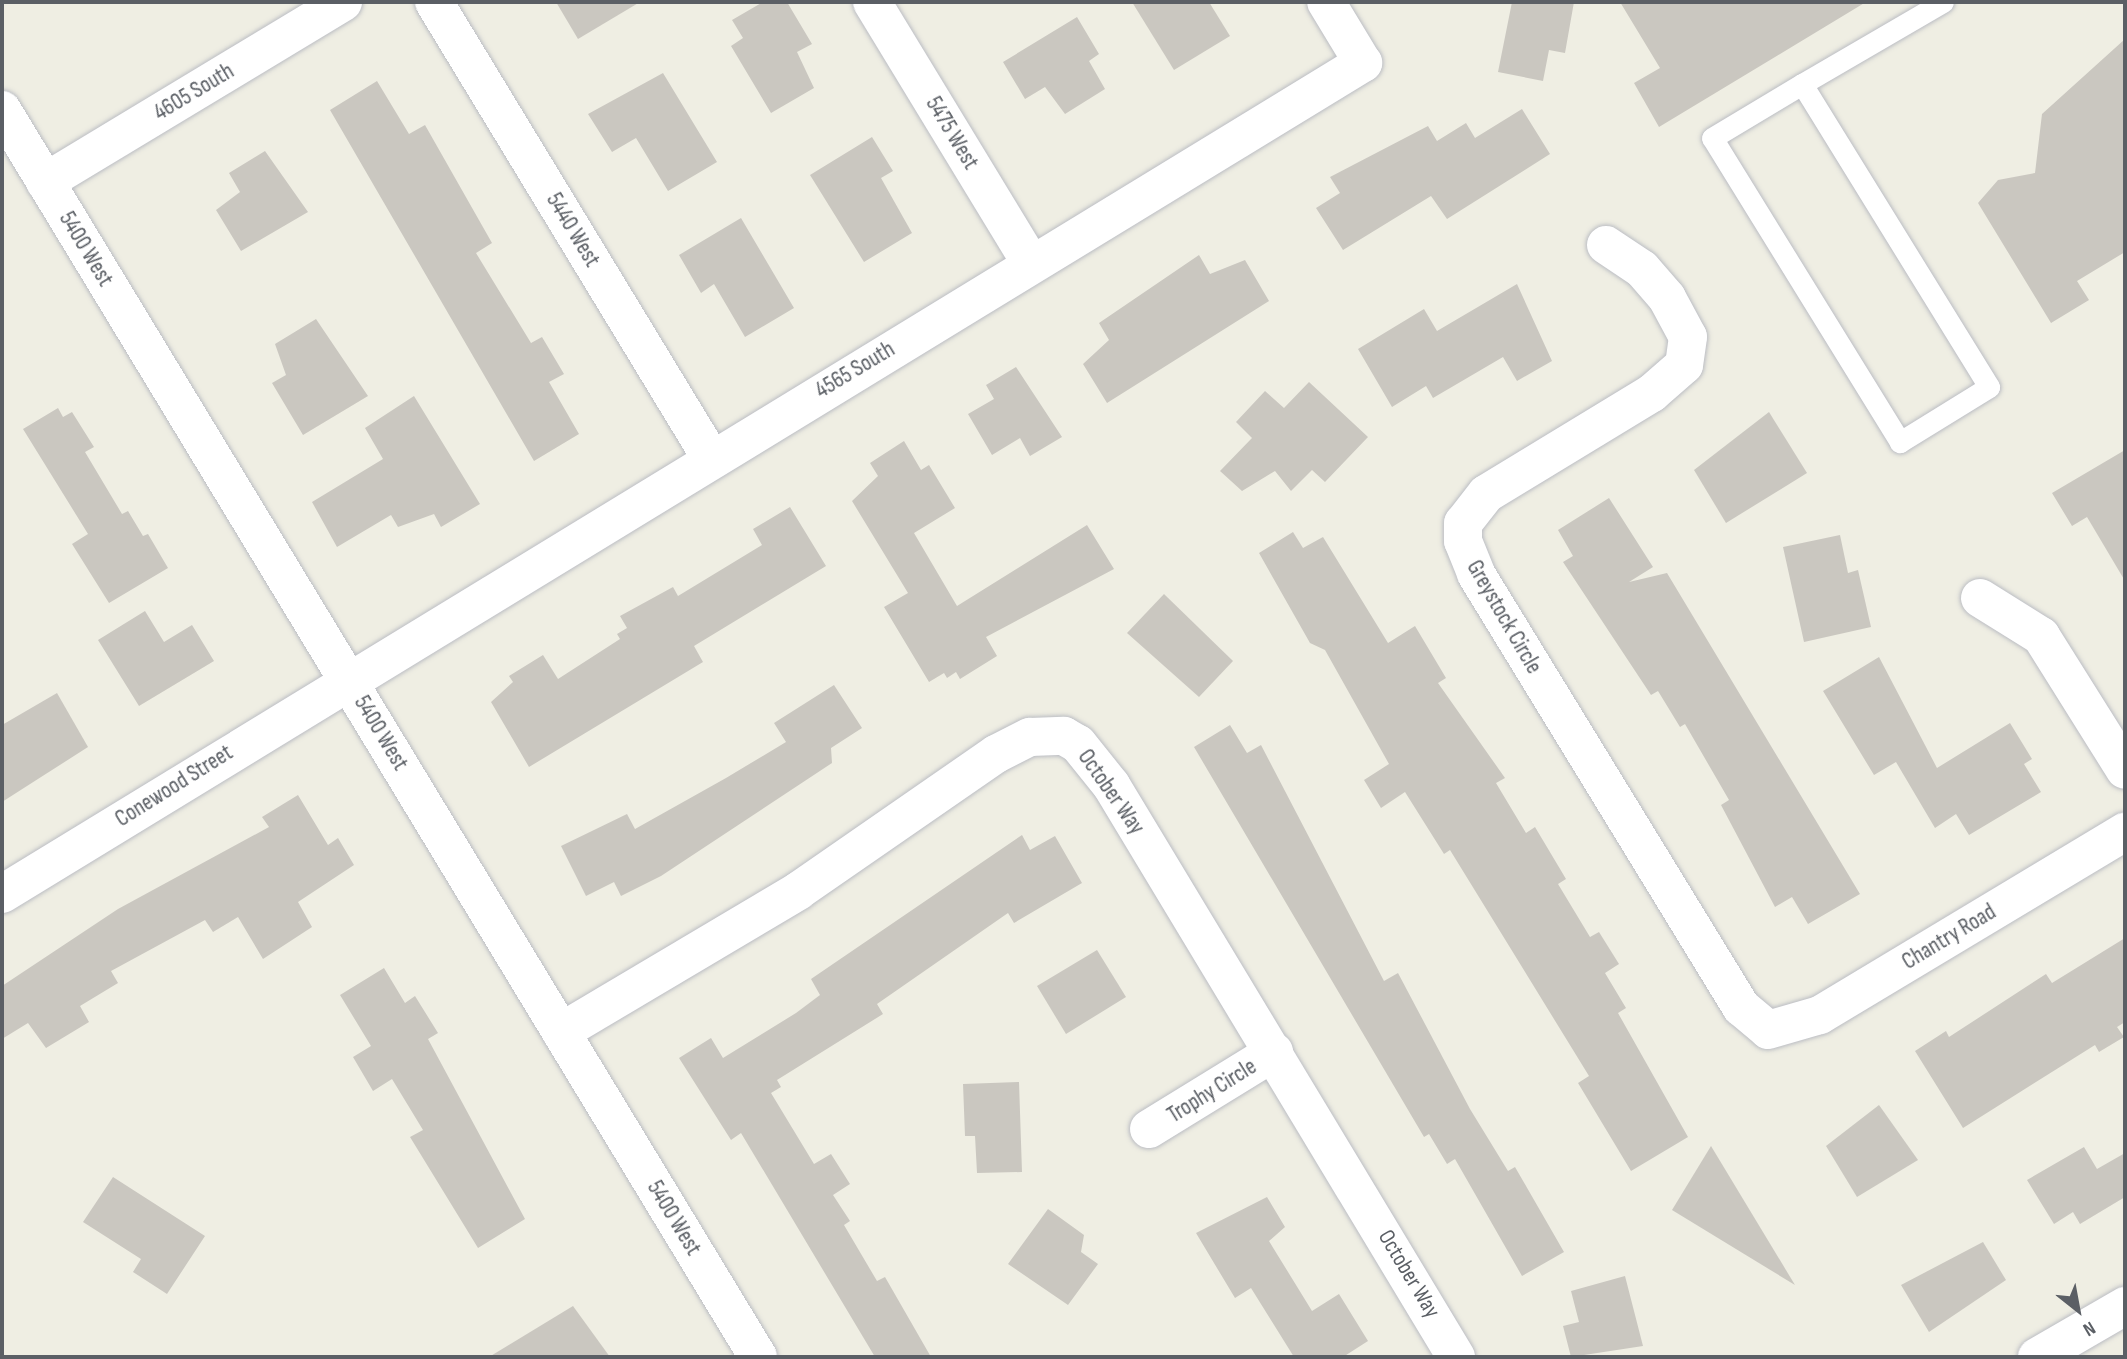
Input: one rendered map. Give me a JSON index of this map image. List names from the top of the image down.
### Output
{
  "streets": {
    "street": [
      "4605 South",
      "5475 West",
      "5440 West",
      "5400 West",
      "4565 South",
      "Greystock Circle",
      "Conewood Street",
      "October Way",
      "Chantry Road",
      "Trophy Circle"
    ]
  },
  "crossings": [
    ["4605 South", "5400 West"],
    ["5475 West", "4565 South"],
    ["5440 West", "4565 South"],
    ["5400 West", "4565 South"],
    ["5400 West", "Conewood Street"],
    ["5400 West", "October Way"],
    ["4565 South", "Conewood Street"],
    ["Greystock Circle", "Chantry Road"],
    ["October Way", "Trophy Circle"]
  ],
  "north": "bottom right"
}
